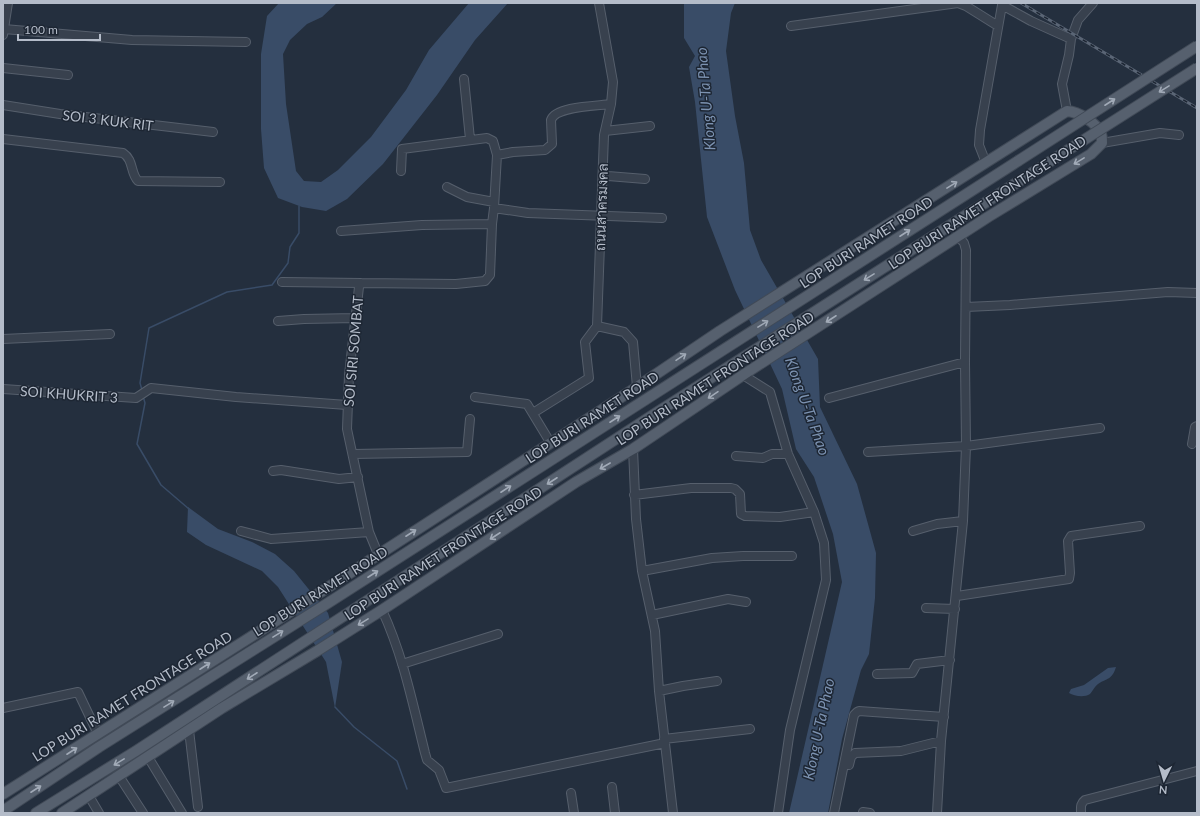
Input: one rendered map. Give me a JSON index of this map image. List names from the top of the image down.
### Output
{
  "streets": {
    "main road": ["LOP BURI RAMET FRONTAGE ROAD", "LOP BURI RAMET ROAD"],
    "street": [
      "SOI 3 KUK RIT",
      "ถนนสาครมงคล",
      "SOI SIRI SOMBAT",
      "SOI KHUKRIT 3"
    ]
  },
  "crossings": [
    ["LOP BURI RAMET FRONTAGE ROAD", "SOI SIRI SOMBAT"],
    ["SOI SIRI SOMBAT", "SOI KHUKRIT 3"]
  ],
  "water": ["Klong U-Ta Phao"],
  "scale_bar": "100 m",
  "north": "bottom"
}
